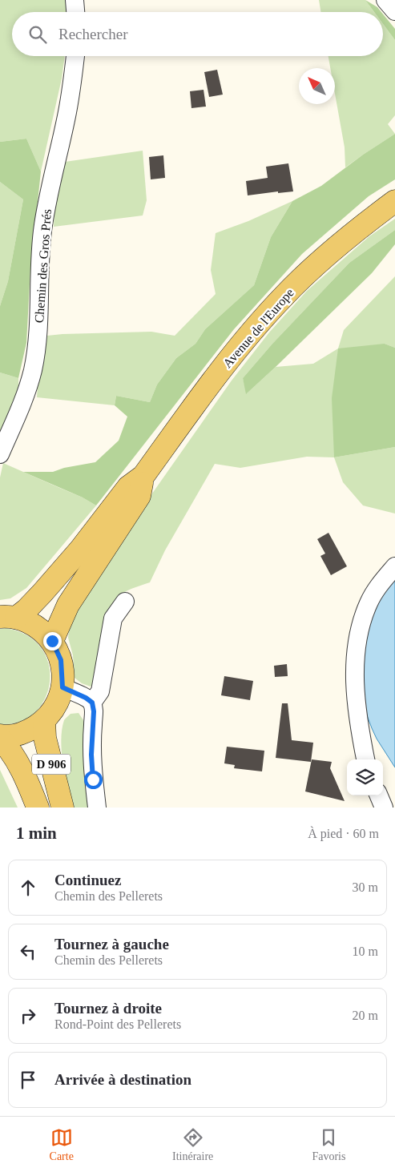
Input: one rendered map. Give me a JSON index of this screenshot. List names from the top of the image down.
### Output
{
  "streets": {
    "main road": ["Avenue de l'Europe", "D 906"],
    "street": ["Chemin des Gros Prés"]
  },
  "north": "top left",
  "page": {
    "search": "Rechercher",
    "heading": ["1 min", "À pied · 60 m"],
    "list": [
      ["Continuez", "Chemin des Pellerets", "30 m"],
      ["Tournez à gauche", "Chemin des Pellerets", "10 m"],
      ["Tournez à droite", "Rond-Point des Pellerets", "20 m"],
      "Arrivée à destination"
    ],
    "nav": ["Carte", "Itinéraire", "Favoris"]
  }
}
